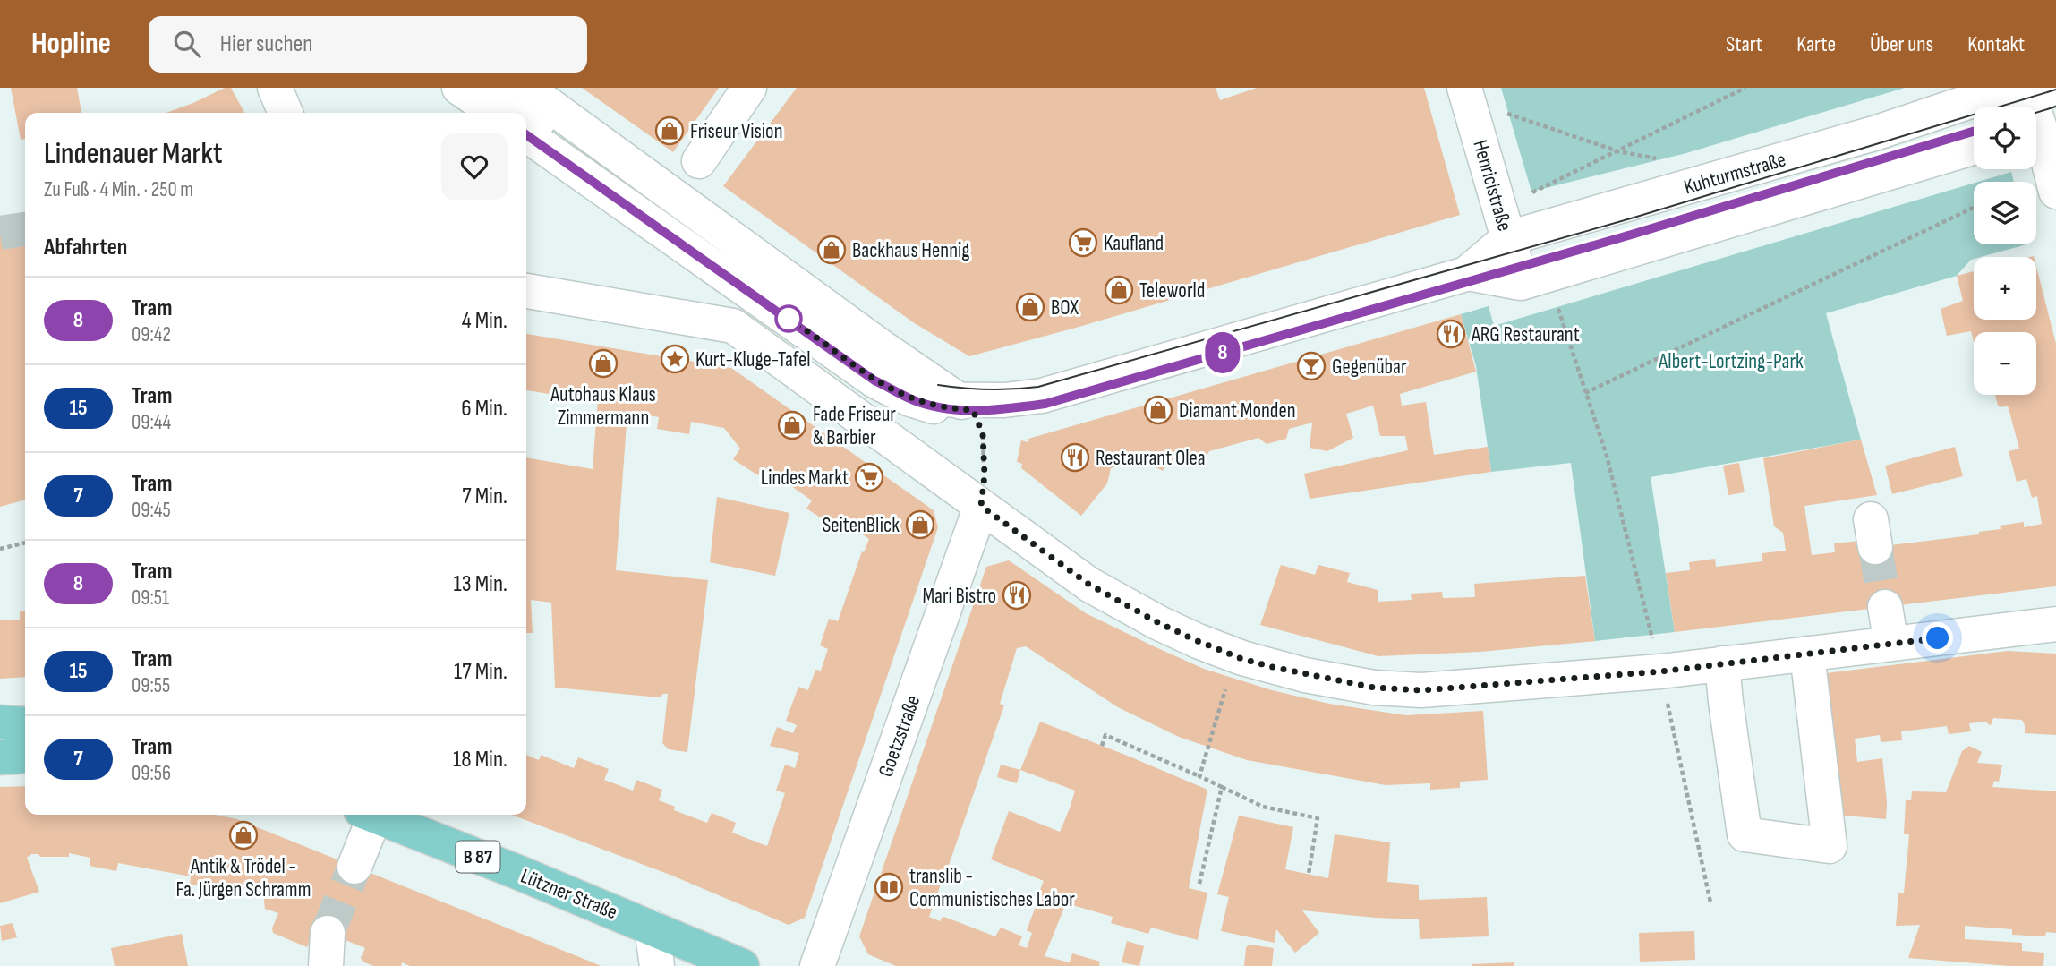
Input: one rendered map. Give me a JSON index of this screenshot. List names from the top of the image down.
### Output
{
  "streets": {
    "main road": ["B 87", "Lützner Straße"],
    "street": ["Henricistraße", "Goetzstraße"]
  },
  "parks": ["Albert-Lortzing-Park"],
  "places": {
    "shop": [
      "Friseur Vision",
      "Backhaus Hennig",
      "Teleworld",
      "BOX",
      "Autohaus Klaus Zimmermann",
      "Diamant Monden",
      "Fade Friseur & Barbier",
      "SeitenBlick",
      "Antik & Trödel - Fa. Jürgen Schramm"
    ],
    "supermarket": ["Kaufland", "Lindes Markt"],
    "restaurant": ["ARG Restaurant", "Restaurant Olea", "Mari Bistro"],
    "place": ["Kurt-Kluge-Tafel"],
    "bar": ["Gegenübar"],
    "library": ["translib - Communistisches Labor"]
  },
  "lines": ["tram line 8"],
  "page": {
    "header": "Hopline",
    "search": "Hier suchen",
    "nav": [
      "Start",
      "Karte",
      "Über uns",
      "Kontakt"
    ],
    "on_map": "8",
    "map_buttons": ["+", "−"],
    "heading": [
      ["Lindenauer Markt", "Zu Fuß · 4 Min. · 250 m"],
      "Abfahrten"
    ],
    "list": [
      {
        "mark": "8",
        "name": "Tram",
        "note": "09:42",
        "value": "4 Min."
      },
      {
        "mark": "15",
        "name": "Tram",
        "note": "09:44",
        "value": "6 Min."
      },
      {
        "mark": "7",
        "name": "Tram",
        "note": "09:45",
        "value": "7 Min."
      },
      {
        "mark": "8",
        "name": "Tram",
        "note": "09:51",
        "value": "13 Min."
      },
      {
        "mark": "15",
        "name": "Tram",
        "note": "09:55",
        "value": "17 Min."
      },
      {
        "mark": "7",
        "name": "Tram",
        "note": "09:56",
        "value": "18 Min."
      }
    ]
  }
}
